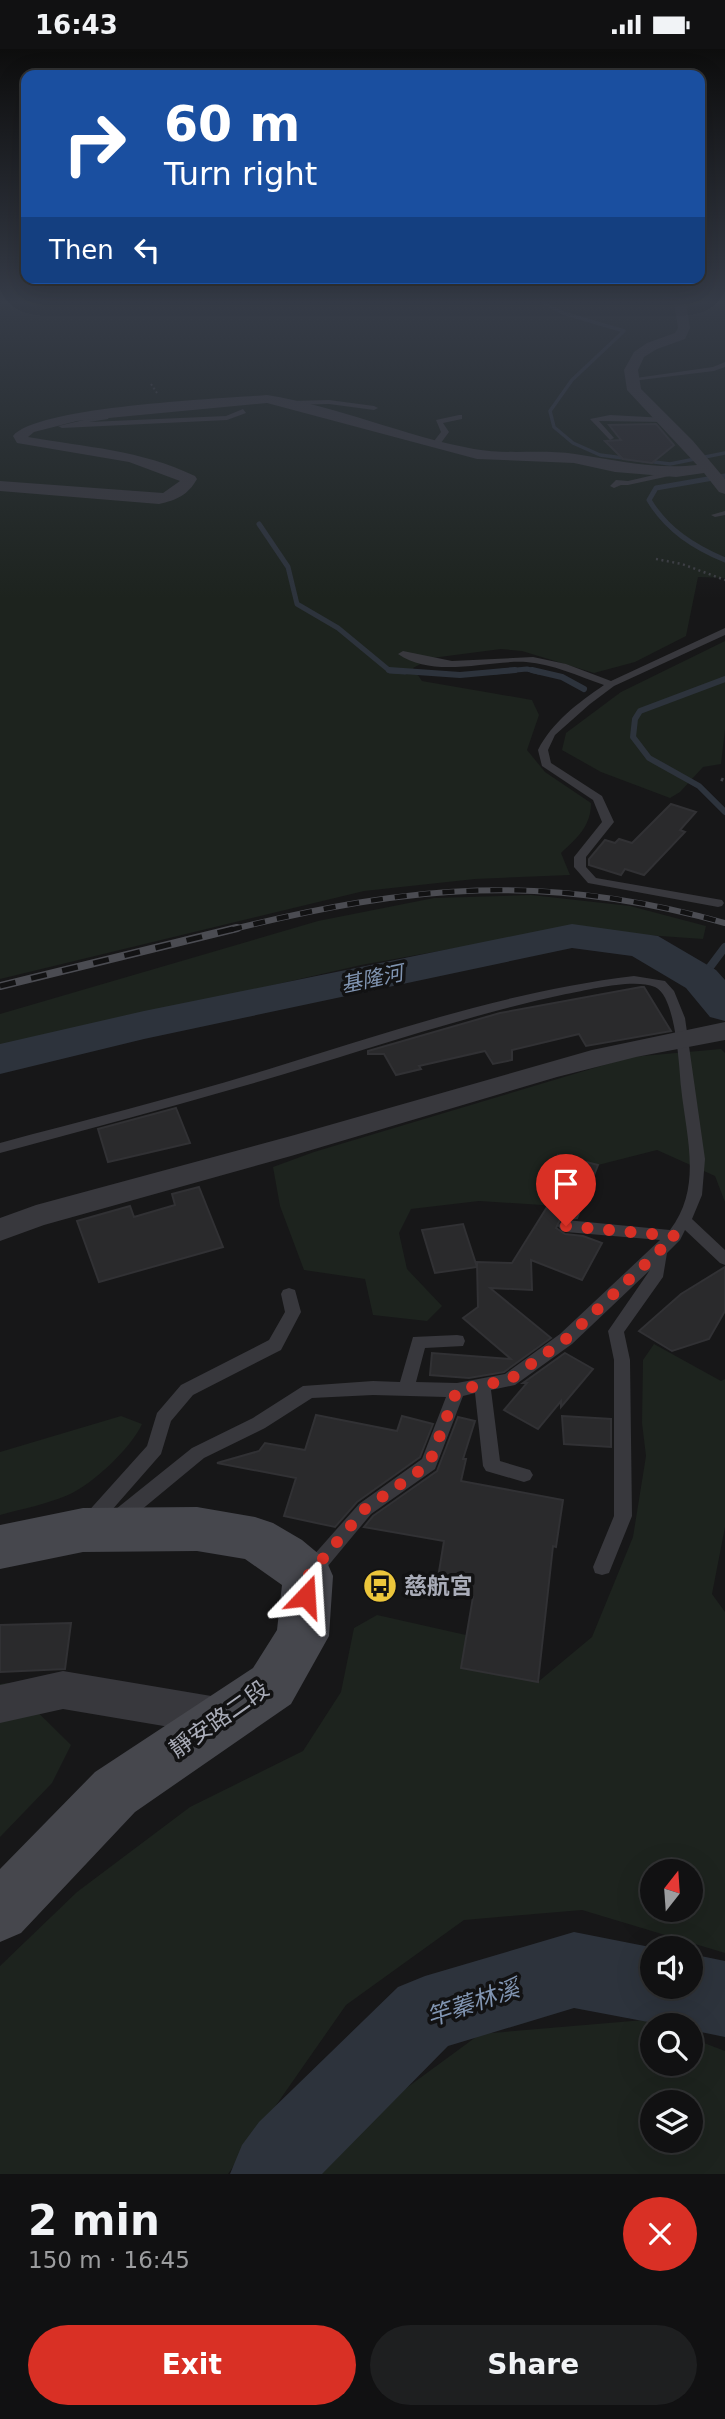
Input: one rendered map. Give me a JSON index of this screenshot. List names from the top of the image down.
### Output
{
  "streets": {
    "main road": ["靜安路二段"]
  },
  "water": ["基隆河", "竿蓁林溪"],
  "places": {
    "bus stop": ["慈航宮"]
  },
  "north": "top",
  "page": {
    "status": "16:43",
    "turn": ["60 m", "Turn right"],
    "then": "Then",
    "heading": ["2 min", "150 m · 16:45"],
    "buttons": ["Exit", "Share"]
  }
}
